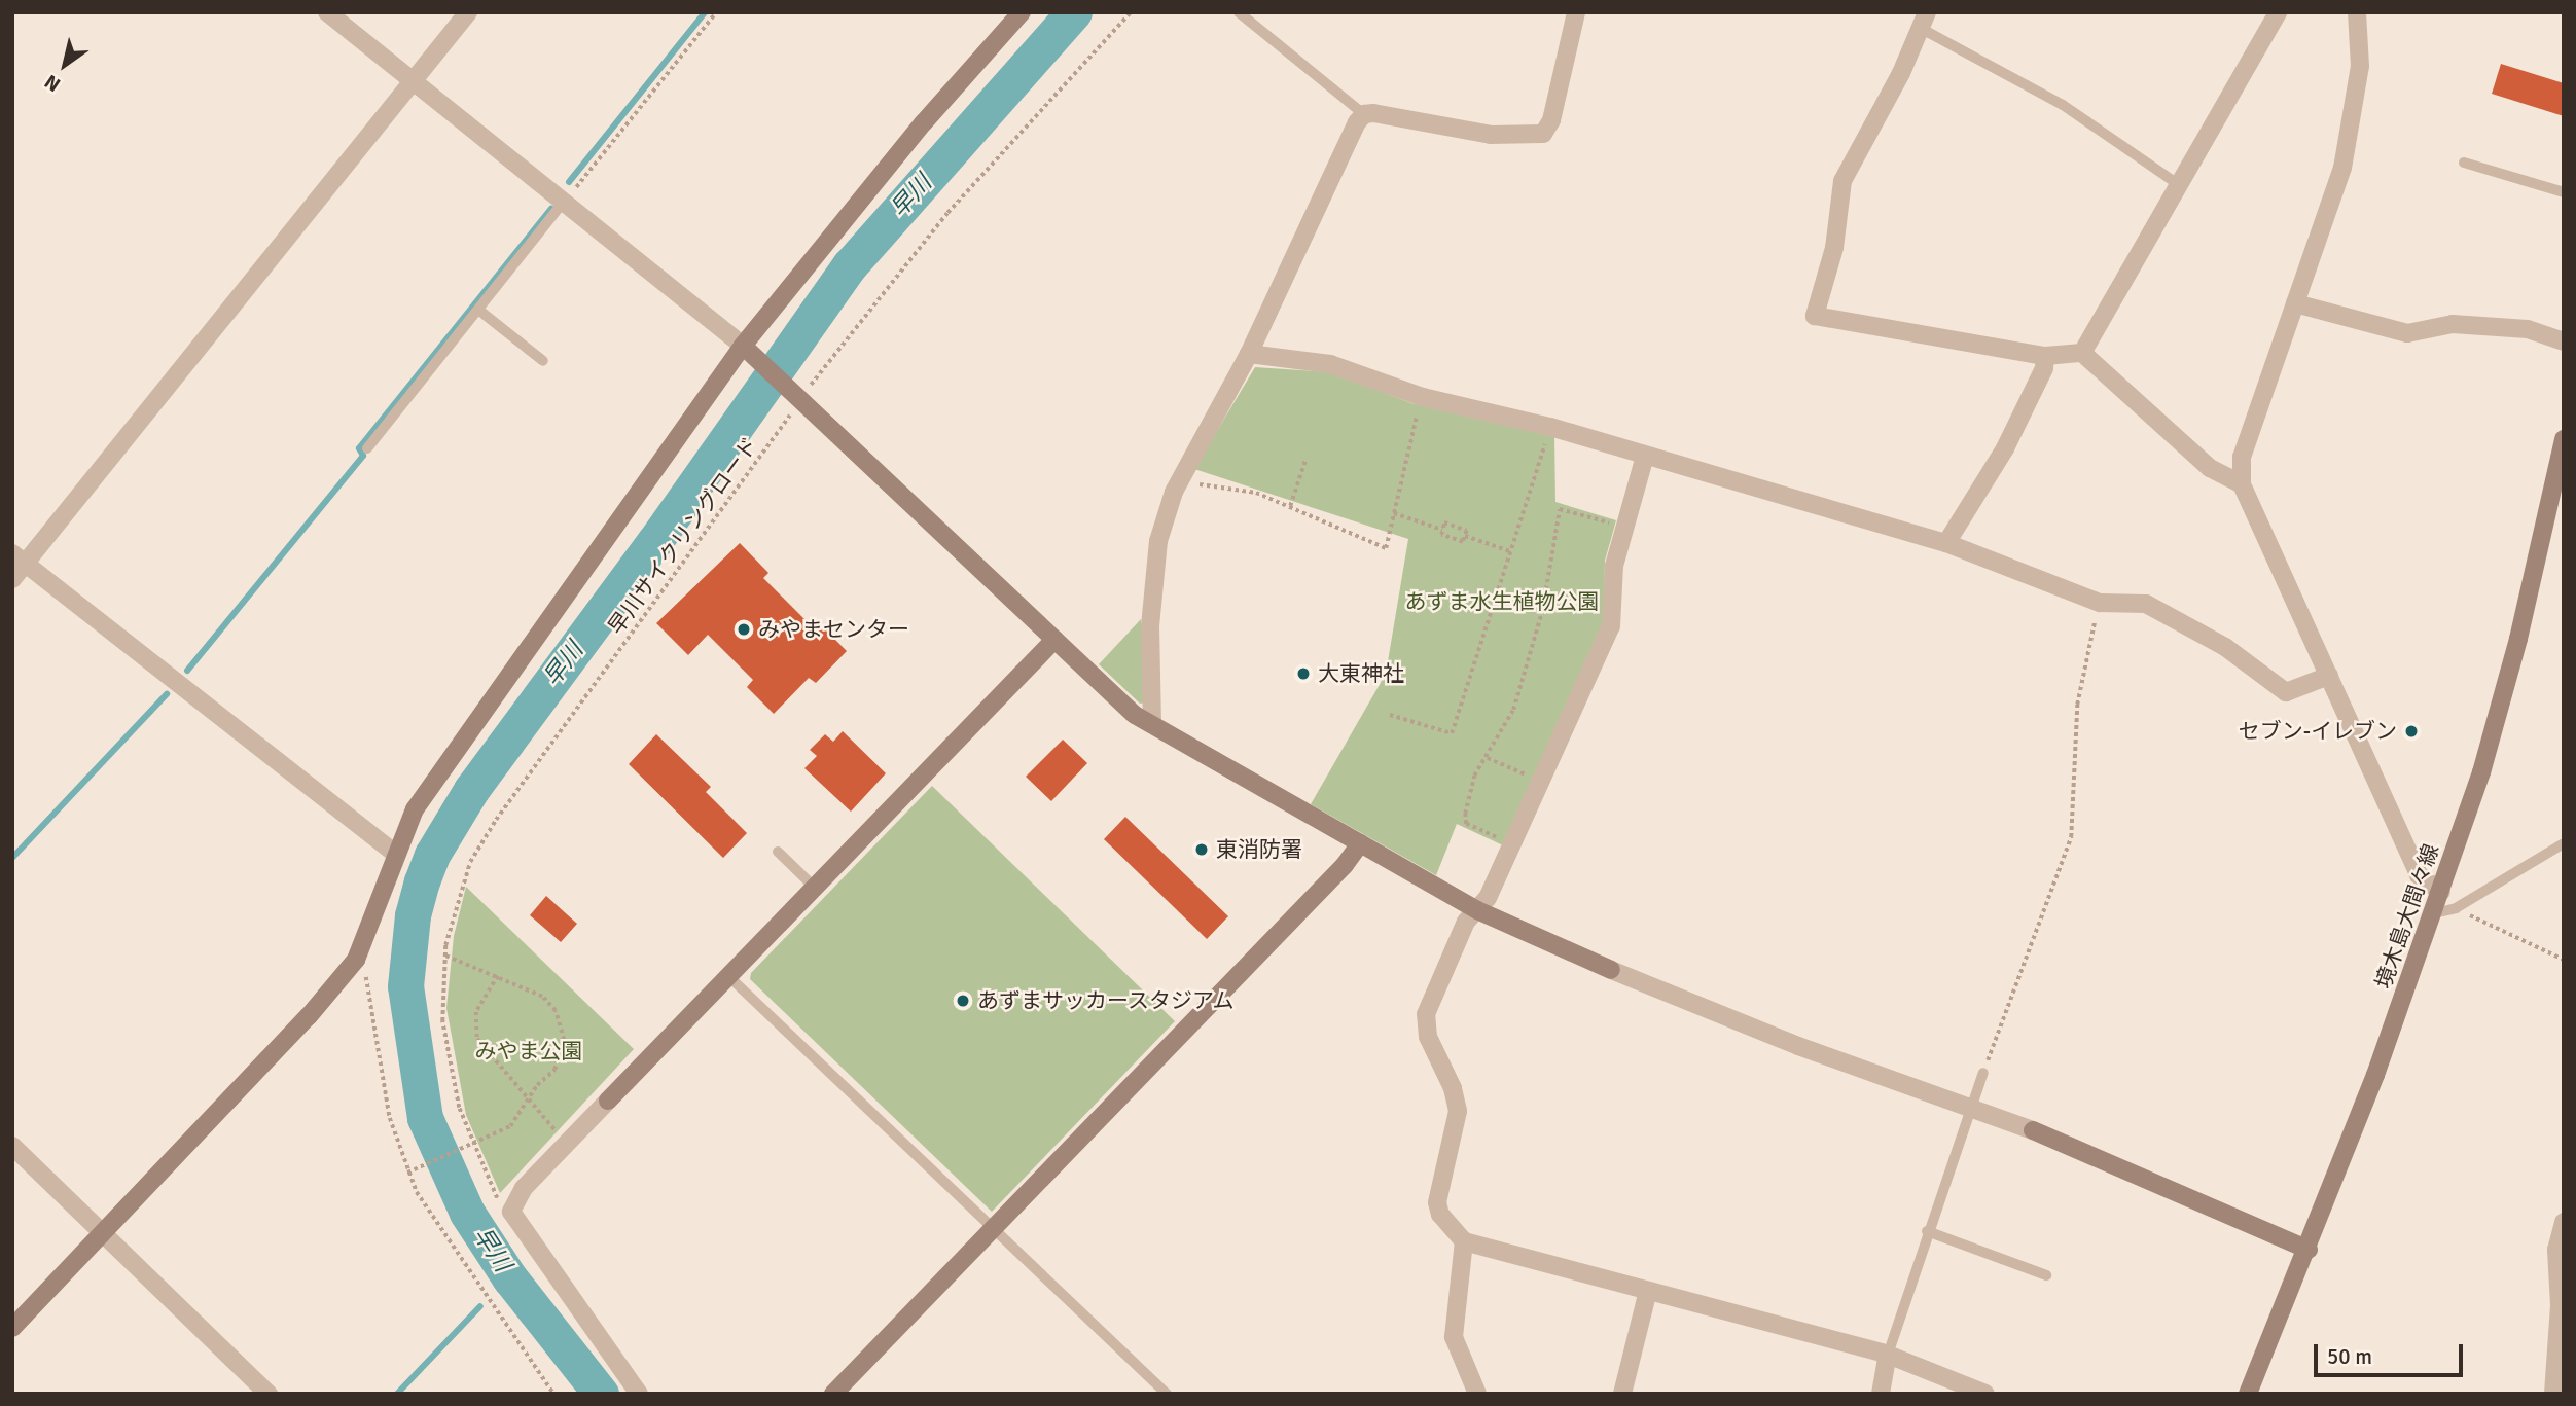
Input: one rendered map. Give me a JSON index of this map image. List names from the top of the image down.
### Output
{
  "streets": {
    "street": ["境木島大間々線"],
    "path": ["早川サイクリングロード"]
  },
  "water": ["早川"],
  "parks": ["あずま水生植物公園", "みやま公園"],
  "places": [
    "みやまセンター",
    "大東神社",
    "セブン-イレブン",
    "東消防署",
    "あずまサッカースタジアム"
  ],
  "scale_bar": "50 m",
  "north": "bottom left"
}
